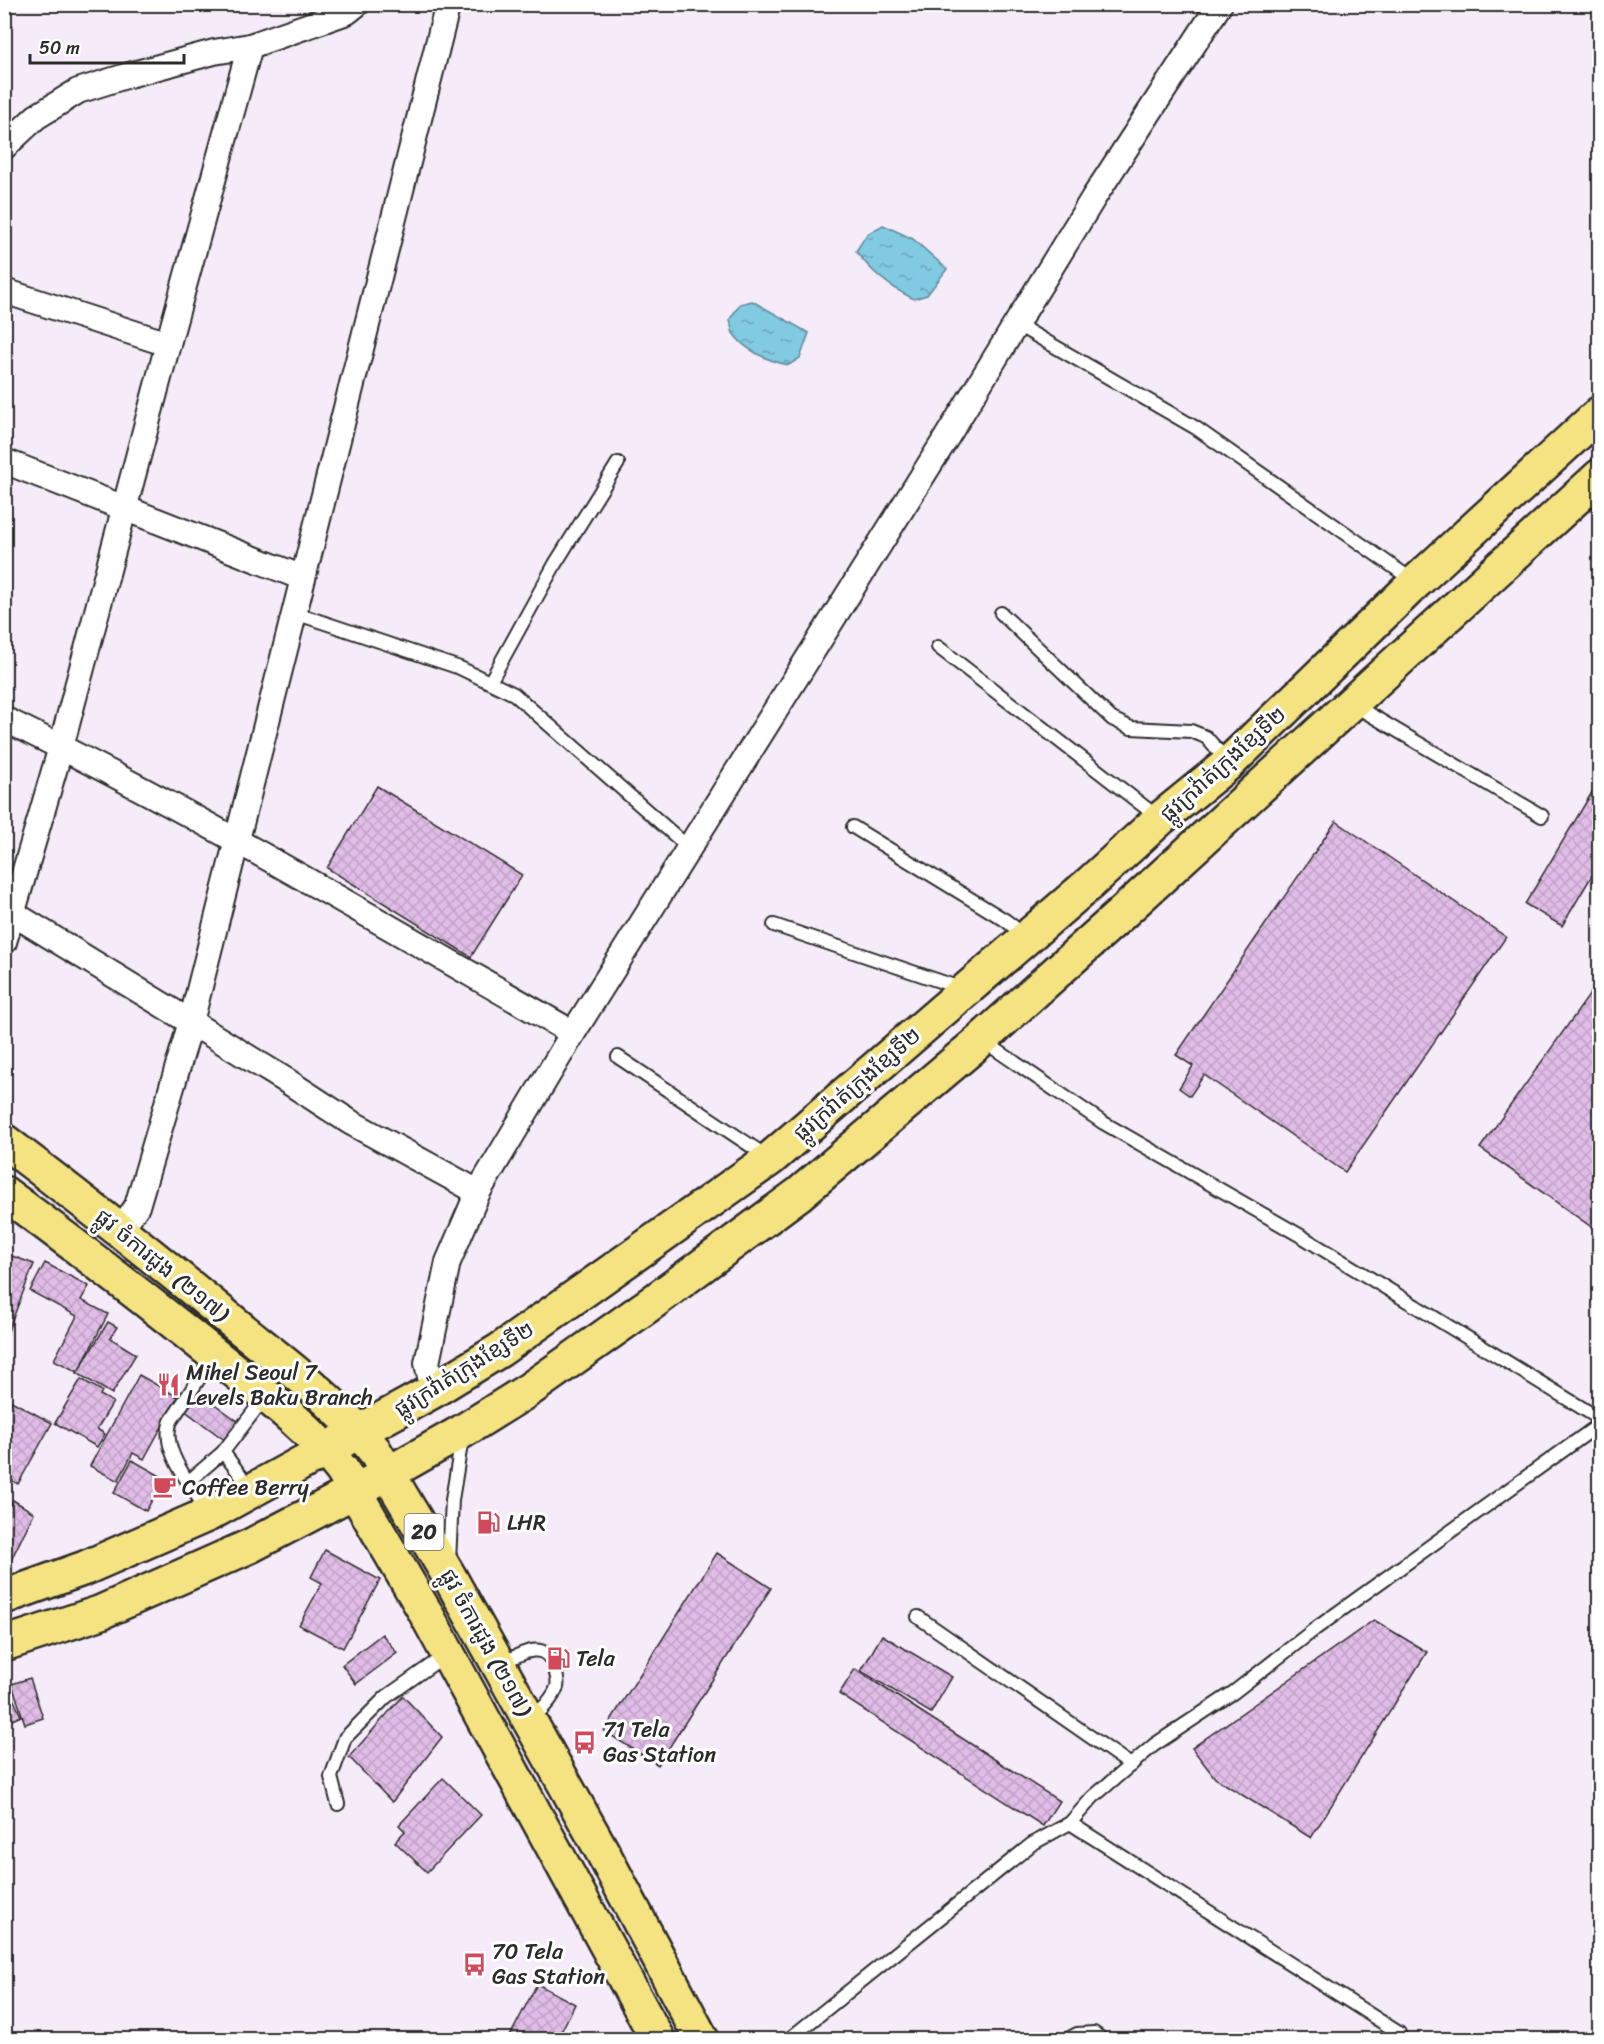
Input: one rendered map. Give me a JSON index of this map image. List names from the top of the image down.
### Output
{
  "streets": {
    "main road": ["ផ្លូវក្រវ៉ាត់ក្រុងខ្សែទី២", "ផ្លូវ ចំការដូង (២១៧)", "20"]
  },
  "crossings": [
    ["ផ្លូវក្រវ៉ាត់ក្រុងខ្សែទី២", "ផ្លូវ ចំការដូង (២១៧)"]
  ],
  "places": {
    "restaurant": ["Mihel Seoul 7 Levels Baku Branch"],
    "cafe": ["Coffee Berry"],
    "fuel station": ["LHR", "Tela"],
    "bus stop": ["71 Tela Gas Station", "70 Tela Gas Station"]
  },
  "scale_bar": "50 m"
}
